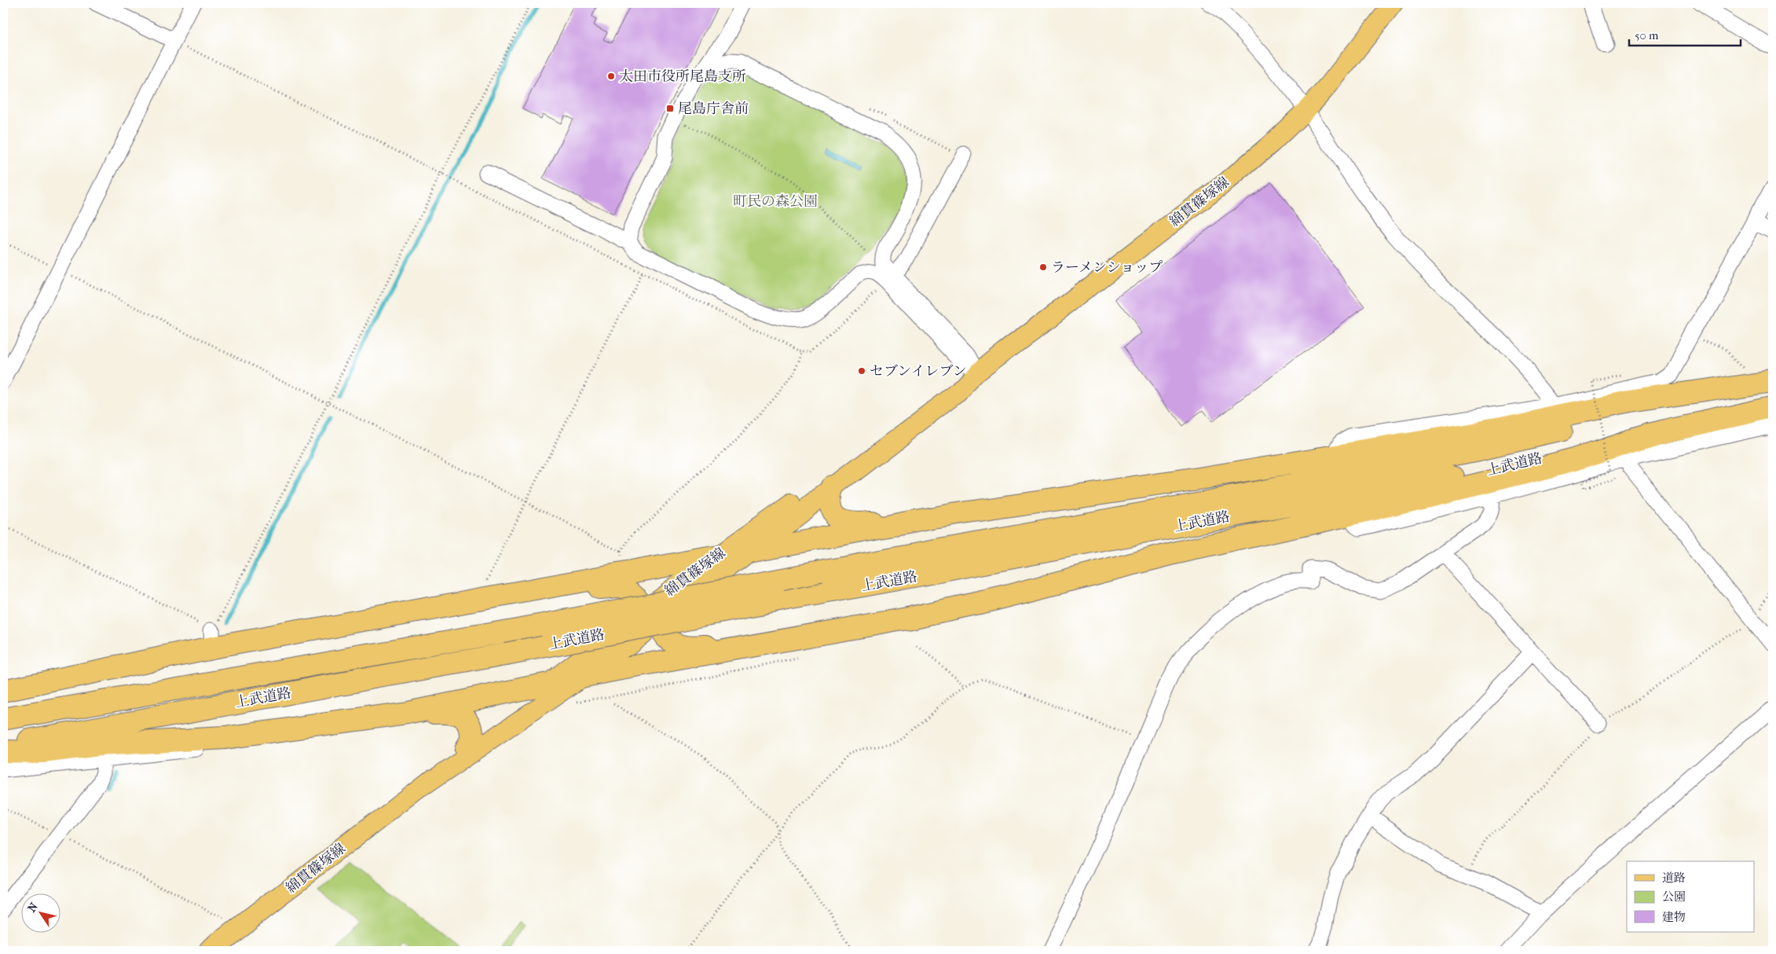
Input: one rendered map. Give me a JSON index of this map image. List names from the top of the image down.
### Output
{
  "streets": {
    "highway": ["上武道路"],
    "main road": ["綿貫篠塚線"]
  },
  "parks": ["町民の森公園"],
  "places": {
    "other": ["太田市役所尾島支所", "ラーメンショップ", "セブンイレブン"],
    "transit": ["尾島庁舎前"]
  },
  "legend": ["道路", "公園", "建物"],
  "scale_bar": "50 m",
  "north": "top left"
}
